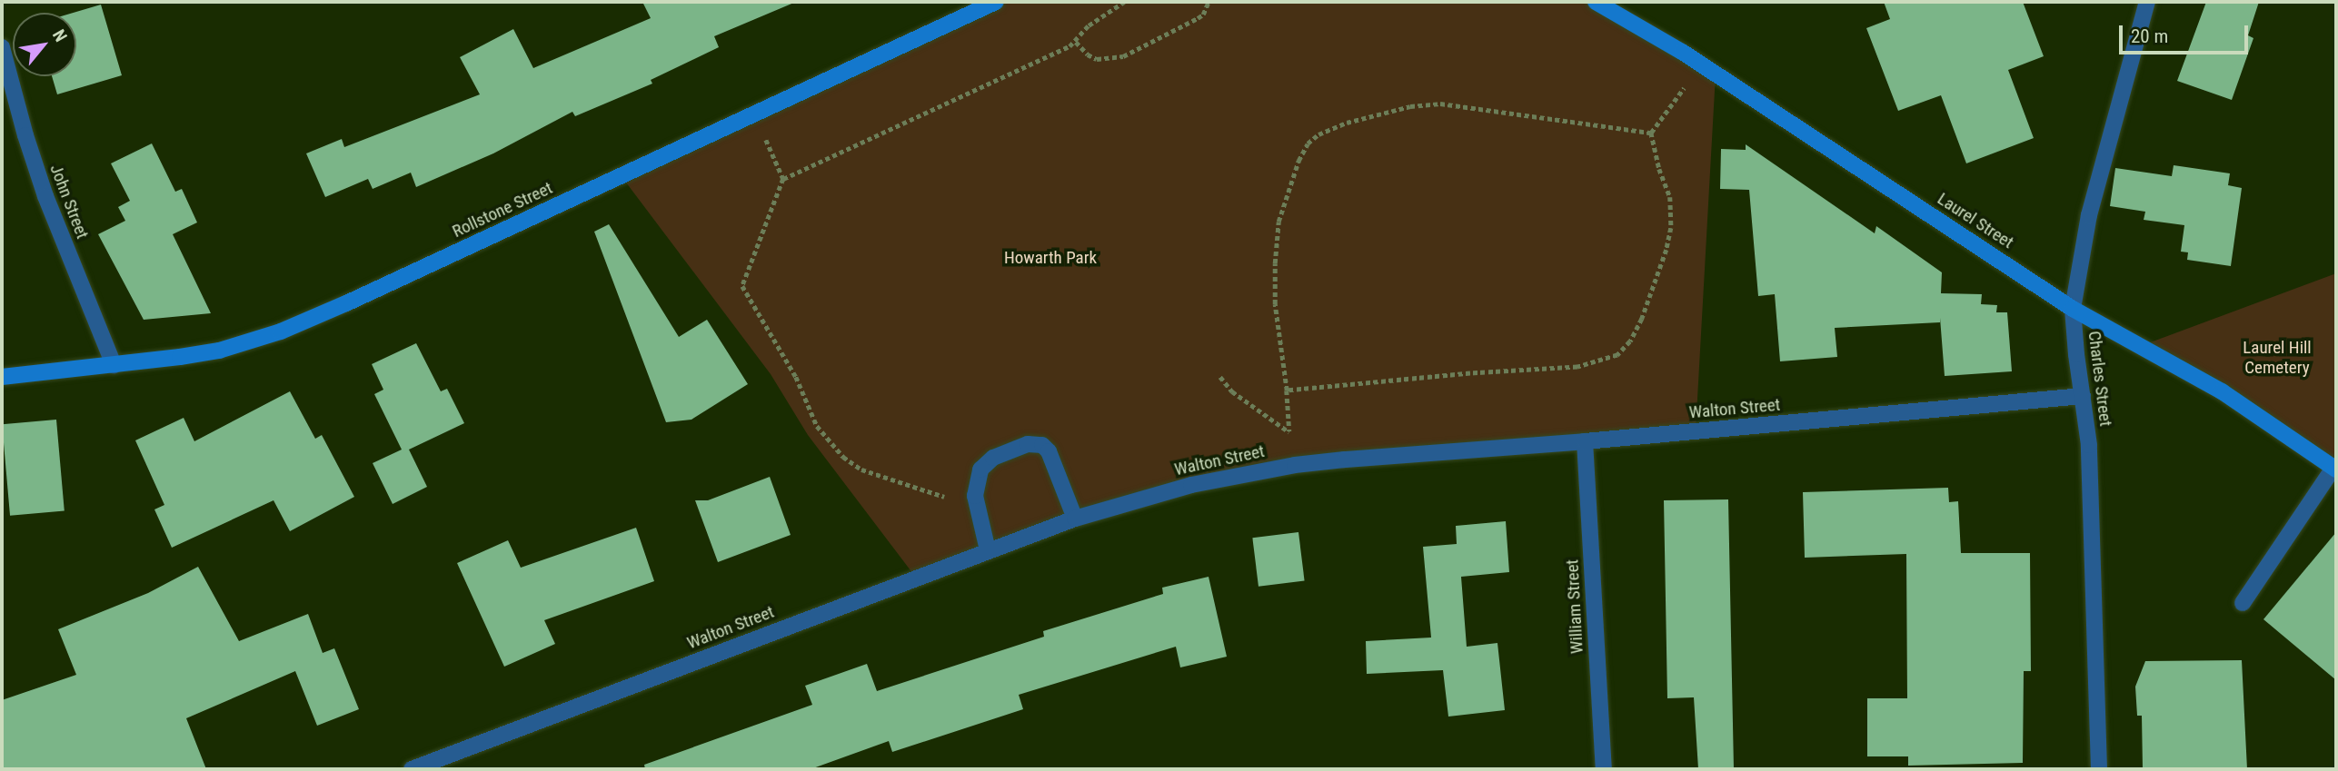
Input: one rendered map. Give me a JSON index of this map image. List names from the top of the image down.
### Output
{
  "streets": {
    "main road": ["Rollstone Street", "Laurel Street"],
    "street": [
      "John Street",
      "Charles Street",
      "Walton Street",
      "William Street"
    ]
  },
  "crossings": [
    ["John Street", "Rollstone Street"],
    ["Laurel Street", "Charles Street"],
    ["Charles Street", "Walton Street"],
    ["Walton Street", "William Street"]
  ],
  "parks": ["Howarth Park", "Laurel Hill Cemetery"],
  "scale_bar": "20 m",
  "north": "top right"
}
